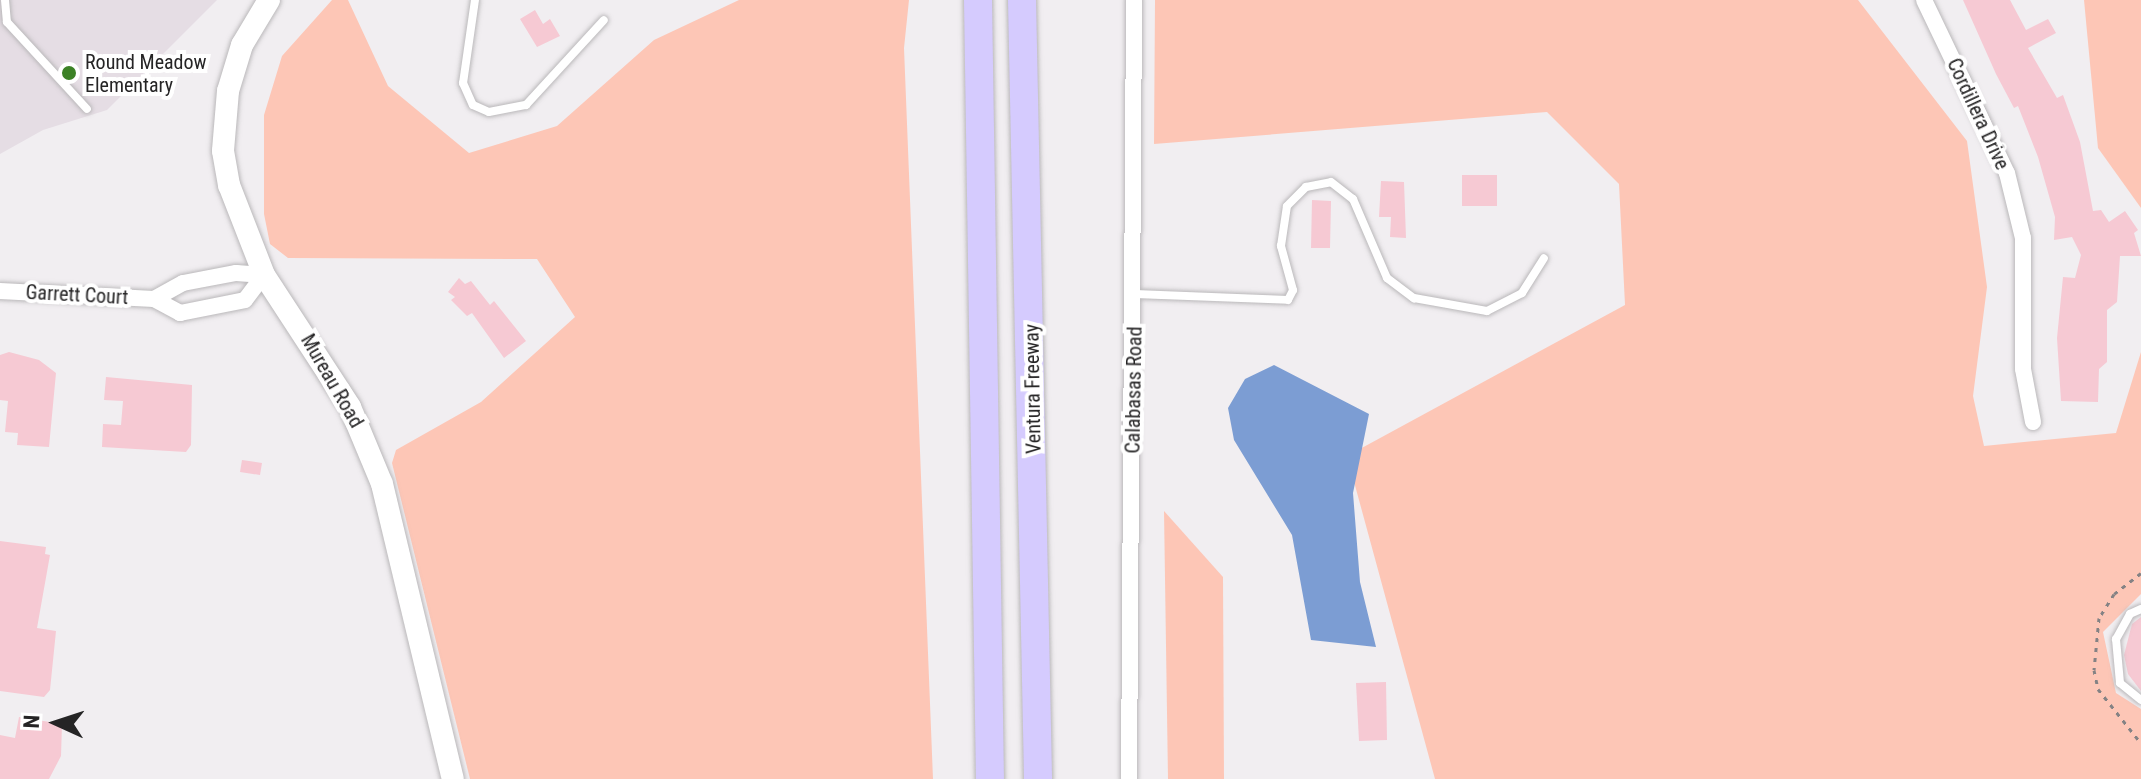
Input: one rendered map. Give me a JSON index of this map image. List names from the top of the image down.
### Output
{
  "streets": {
    "highway": ["Ventura Freeway"],
    "main road": ["Mureau Road"],
    "street": ["Cordillera Drive", "Garrett Court", "Calabasas Road"]
  },
  "crossings": [
    ["Garrett Court", "Mureau Road"]
  ],
  "places": ["Round Meadow Elementary"],
  "north": "left"
}
